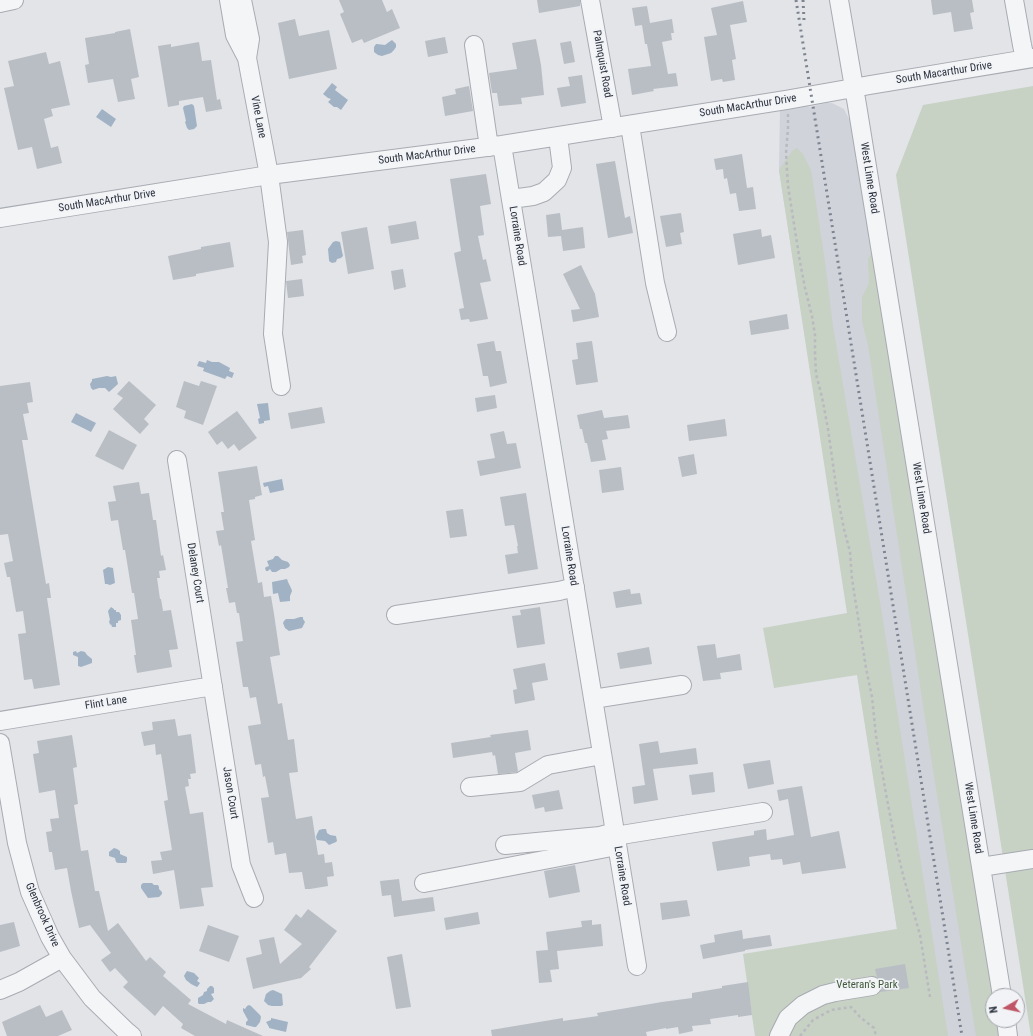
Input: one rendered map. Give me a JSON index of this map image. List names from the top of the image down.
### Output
{
  "streets": {
    "street": [
      "Palmquist Road",
      "South Macarthur Drive",
      "South MacArthur Drive",
      "Vine Lane",
      "West Linne Road",
      "Lorraine Road",
      "Delaney Court",
      "Flint Lane",
      "Jason Court",
      "Glenbrook Drive"
    ]
  },
  "crossings": [
    ["Palmquist Road", "South MacArthur Drive"],
    ["South Macarthur Drive", "South MacArthur Drive"],
    ["South Macarthur Drive", "West Linne Road"],
    ["South MacArthur Drive", "Vine Lane"],
    ["South MacArthur Drive", "West Linne Road"],
    ["South MacArthur Drive", "Lorraine Road"],
    ["Delaney Court", "Flint Lane"],
    ["Delaney Court", "Jason Court"],
    ["Flint Lane", "Jason Court"]
  ],
  "parks": ["Veteran's Park"],
  "north": "left"
}
